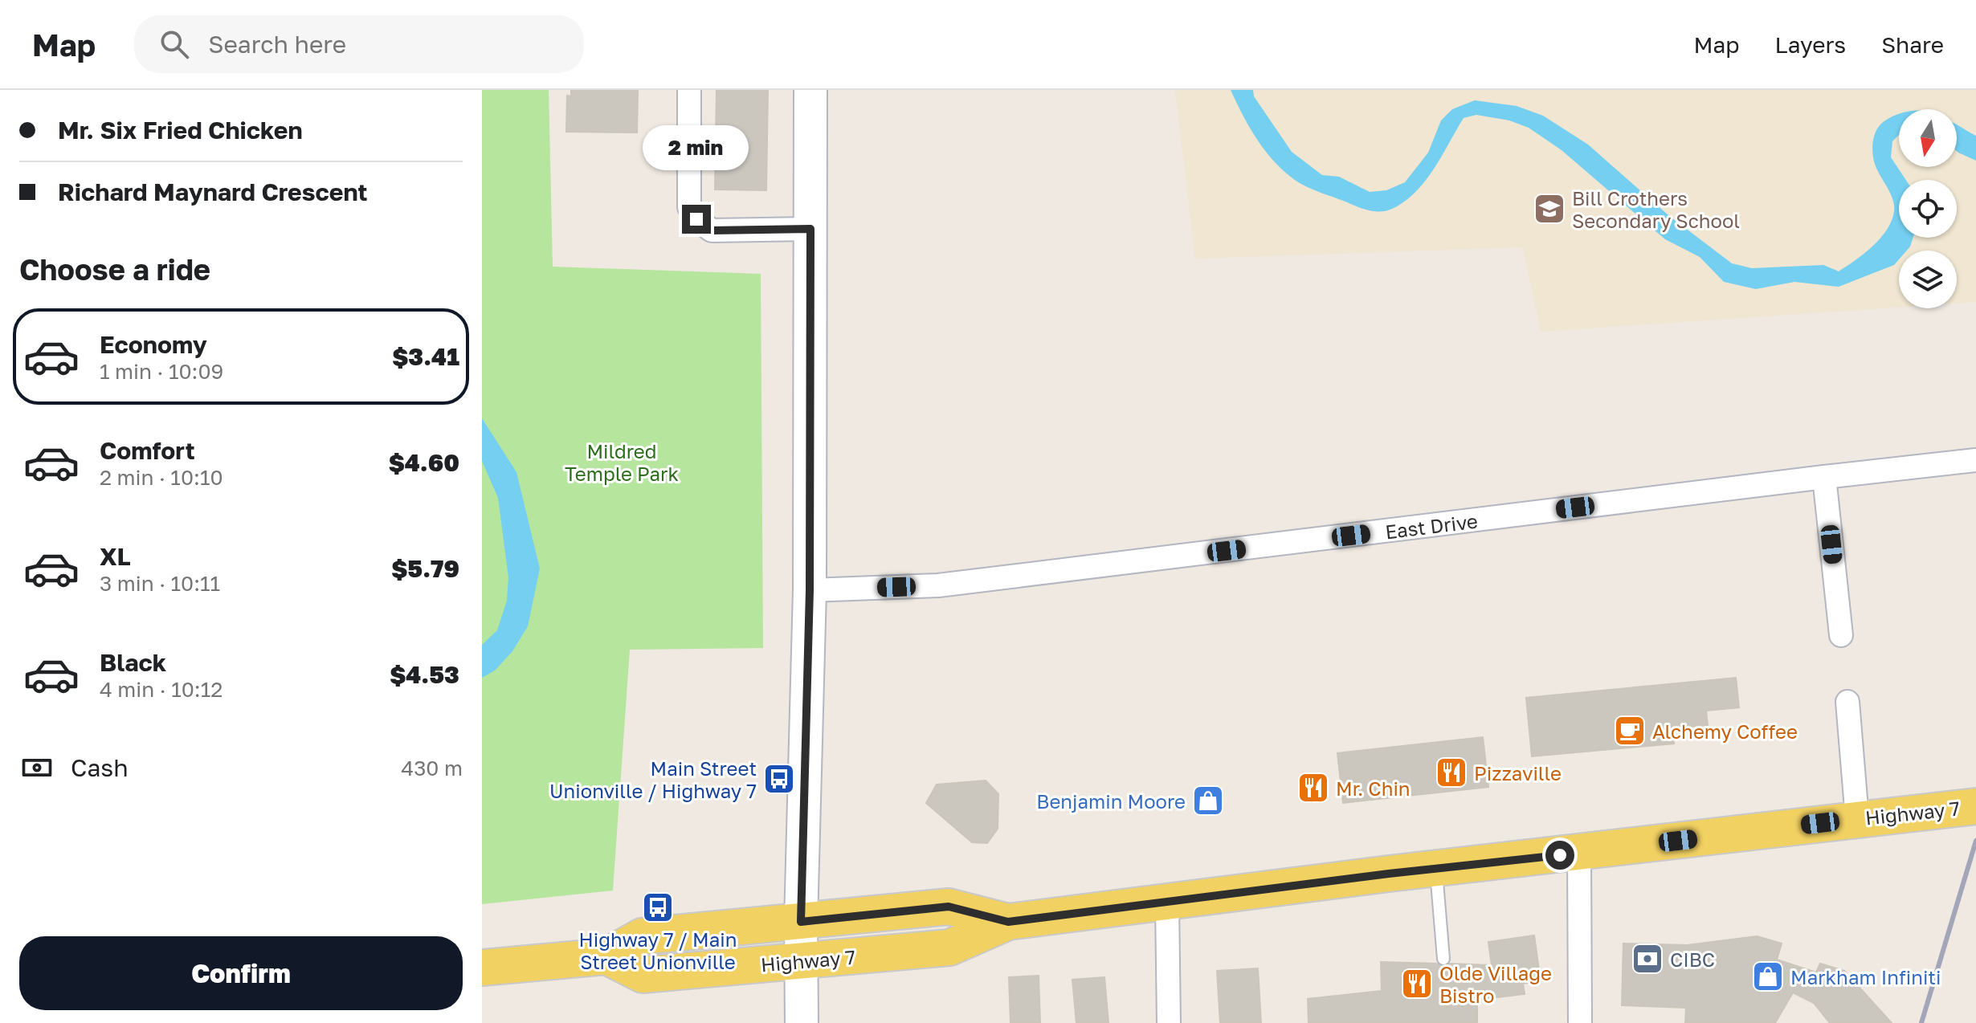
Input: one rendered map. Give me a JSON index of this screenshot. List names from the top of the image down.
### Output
{
  "streets": {
    "main road": ["Highway 7"],
    "street": ["East Drive"]
  },
  "parks": ["Mildred Temple Park"],
  "places": {
    "school or university": ["Bill Crothers Secondary School"],
    "cafe": ["Alchemy Coffee"],
    "restaurant": ["Pizzaville", "Mr. Chin", "Olde Village Bistro"],
    "bus stop": ["Main Street Unionville / Highway 7", "Highway 7 / Main Street Unionville"],
    "shop": ["Benjamin Moore", "Markham Infiniti"],
    "bank": ["CIBC"]
  },
  "north": "bottom",
  "page": {
    "header": "Map",
    "search": "Search here",
    "nav": ["Map", "Layers", "Share"],
    "banner": ["Mr. Six Fried Chicken", "Richard Maynard Crescent"],
    "bubble": "2 min",
    "heading": "Choose a ride",
    "list": [
      {
        "name": "Economy",
        "note": "1 min · 10:09",
        "value": "$3.41"
      },
      {
        "name": "Comfort",
        "note": "2 min · 10:10",
        "value": "$4.60"
      },
      {
        "name": "XL",
        "note": "3 min · 10:11",
        "value": "$5.79"
      },
      {
        "name": "Black",
        "note": "4 min · 10:12",
        "value": "$4.53"
      }
    ],
    "pay": ["Cash", "430 m"],
    "buttons": "Confirm"
  }
}
